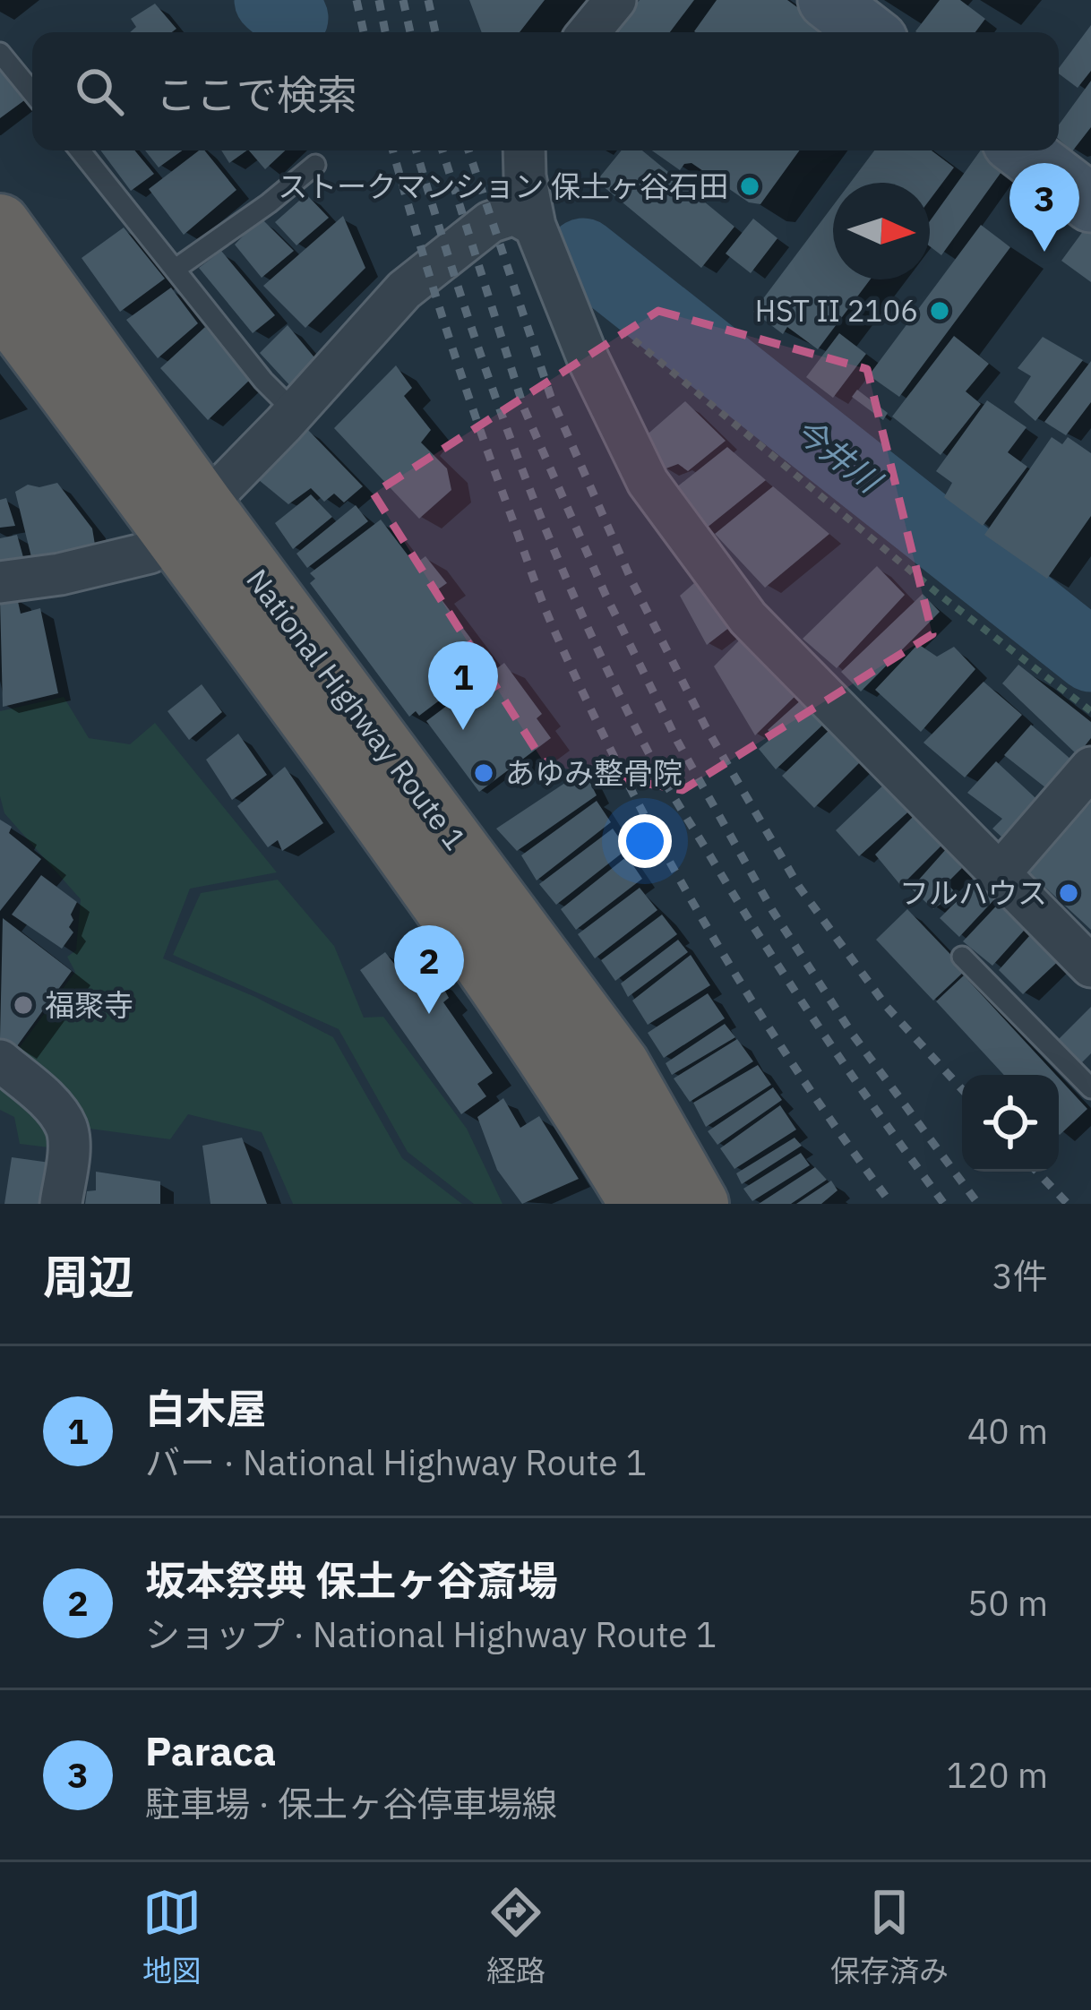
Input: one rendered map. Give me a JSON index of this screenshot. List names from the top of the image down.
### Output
{
  "streets": {
    "highway": ["National Highway Route 1"]
  },
  "water": ["今井川"],
  "places": [
    "ストークマンション 保土ヶ谷石田",
    "HST II 2106",
    "あゆみ整骨院",
    "フルハウス",
    "福聚寺"
  ],
  "north": "right",
  "page": {
    "search": "ここで検索",
    "pins": ["3", "1", "2"],
    "heading": ["周辺", "3件"],
    "list": [
      {
        "mark": "1",
        "name": "白木屋",
        "note": "バー · National Highway Route 1",
        "value": "40 m"
      },
      {
        "mark": "2",
        "name": "坂本祭典 保土ヶ谷斎場",
        "note": "ショップ · National Highway Route 1",
        "value": "50 m"
      },
      {
        "mark": "3",
        "name": "Paraca",
        "note": "駐車場 · 保土ヶ谷停車場線",
        "value": "120 m"
      }
    ],
    "nav": ["地図", "経路", "保存済み"]
  }
}
